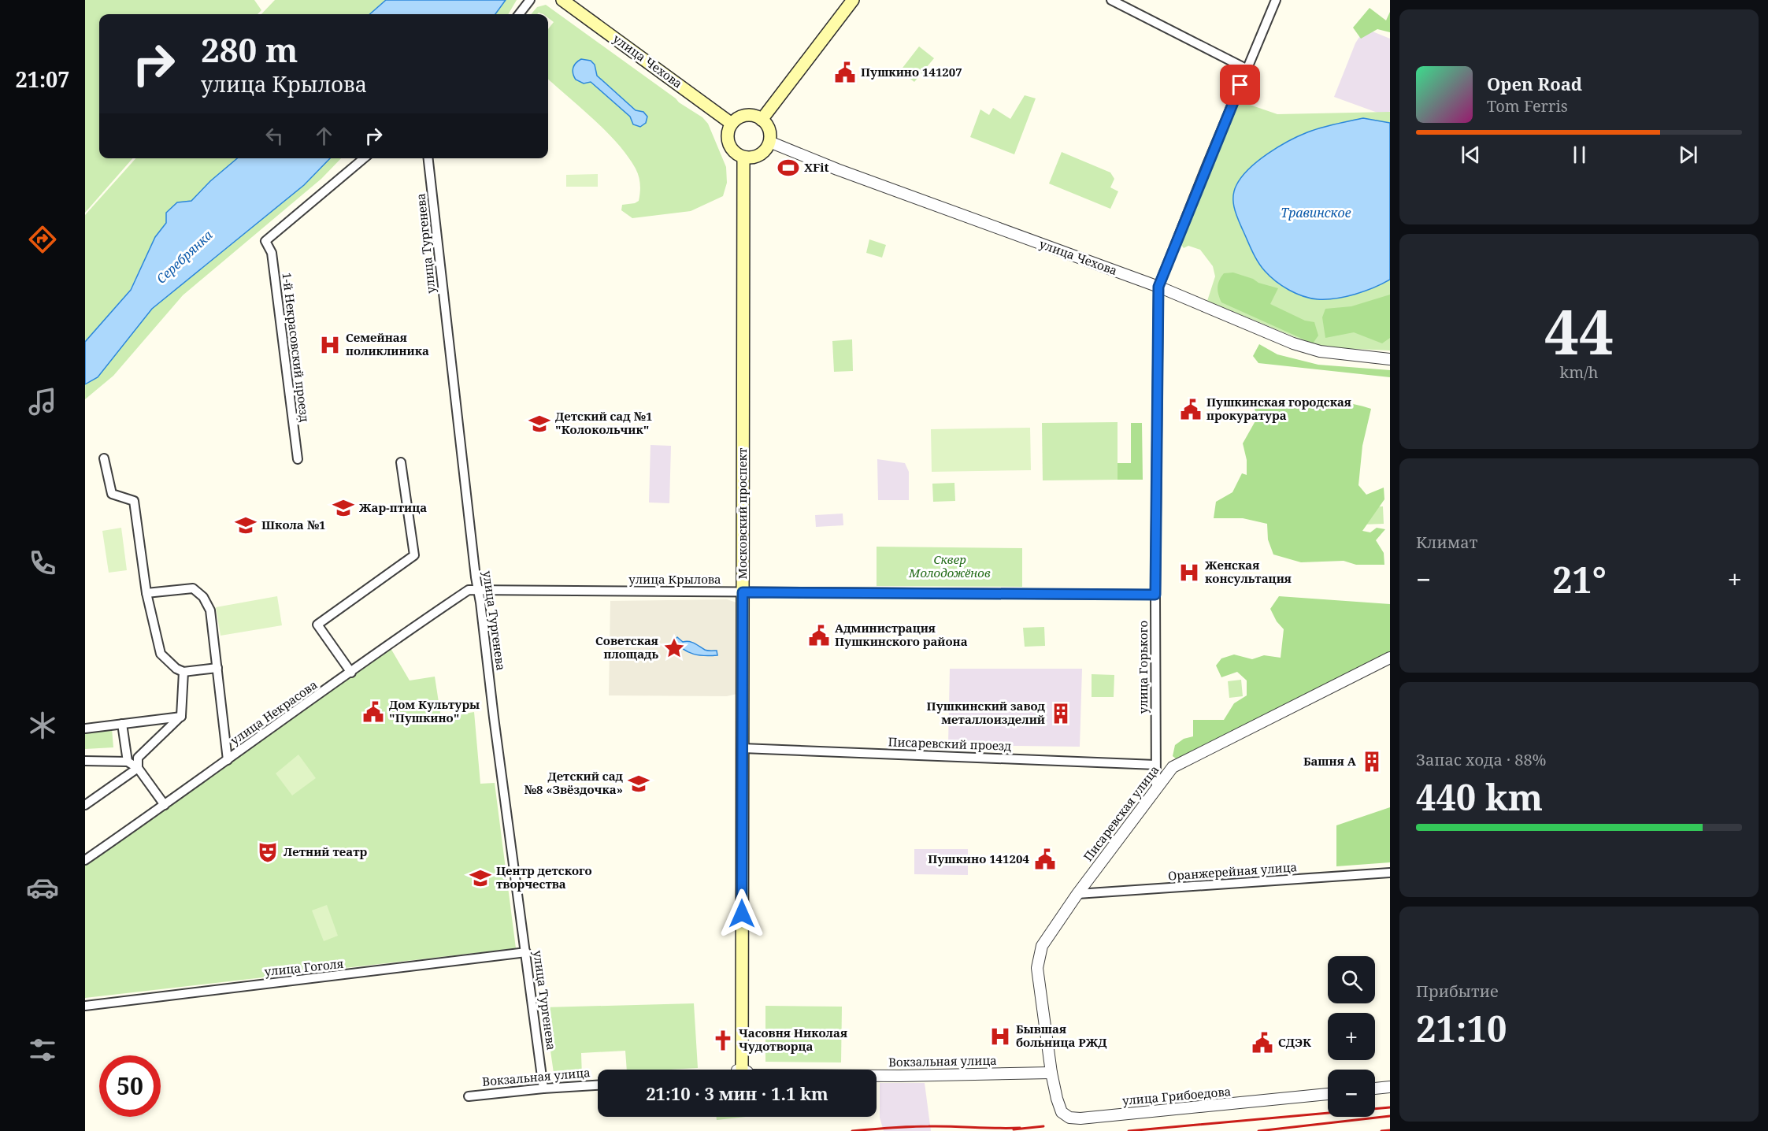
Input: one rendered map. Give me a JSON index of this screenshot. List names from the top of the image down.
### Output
{
  "streets": {
    "main road": ["улица Чехова", "Московский проспект"],
    "street": [
      "улица Тургенева",
      "1-й Некрасовский проезд",
      "улица Крылова",
      "улица Горького",
      "улица Некрасова",
      "Писаревский проезд",
      "Писаревская улица",
      "Оранжерейная улица",
      "улица Гоголя",
      "Вокзальная улица",
      "улица Грибоедова"
    ]
  },
  "crossings": [
    ["улица Чехова", "Московский проспект"],
    ["улица Чехова", "улица Горького"],
    ["улица Тургенева", "улица Крылова"],
    ["улица Тургенева", "улица Некрасова"],
    ["улица Тургенева", "улица Гоголя"],
    ["улица Тургенева", "Вокзальная улица"],
    ["Московский проспект", "улица Крылова"],
    ["Московский проспект", "Писаревский проезд"],
    ["улица Крылова", "улица Горького"],
    ["улица Крылова", "улица Некрасова"],
    ["улица Горького", "Писаревский проезд"],
    ["улица Горького", "Писаревская улица"],
    ["Писаревская улица", "Оранжерейная улица"],
    ["Писаревская улица", "Вокзальная улица"],
    ["Писаревская улица", "улица Грибоедова"],
    ["Вокзальная улица", "улица Грибоедова"]
  ],
  "water": ["Травинское", "Серебрянка"],
  "parks": ["Сквер Молодожёнов"],
  "places": {
    "public building": [
      "Пушкино 141207",
      "Пушкинская городская прокуратура",
      "Администрация Пушкинского района",
      "Дом Культуры \"Пушкино\"",
      "Пушкино 141204",
      "СДЭК"
    ],
    "sports": ["XFit"],
    "hospital": ["Семейная поликлиника", "Женская консультация", "Бывшая больница РЖД"],
    "school or university": [
      "Детский сад №1 \"Колокольчик\"",
      "Жар-птица",
      "Школа №1",
      "Детский сад №8 «Звёздочка»",
      "Центр детского творчества"
    ],
    "place": ["Советская площадь"],
    "building": ["Пушкинский завод металлоизделий", "Башня А"],
    "theatre": ["Летний театр"],
    "church": ["Часовня Николая Чудотворца"]
  },
  "page": {
    "tabs": "21:07",
    "turn": ["280 m", "улица Крылова"],
    "song": ["Open Road", "Tom Ferris"],
    "tile": [
      ["44", "km/h"],
      "Климат",
      ["Запас хода · 88%", "440 km"],
      ["Прибытие", "21:10"]
    ],
    "heat": ["−", "21°", "+"],
    "map_buttons": ["+", "−"],
    "limit": "50",
    "trip": "21:10 · 3 мин · 1.1 km"
  }
}
